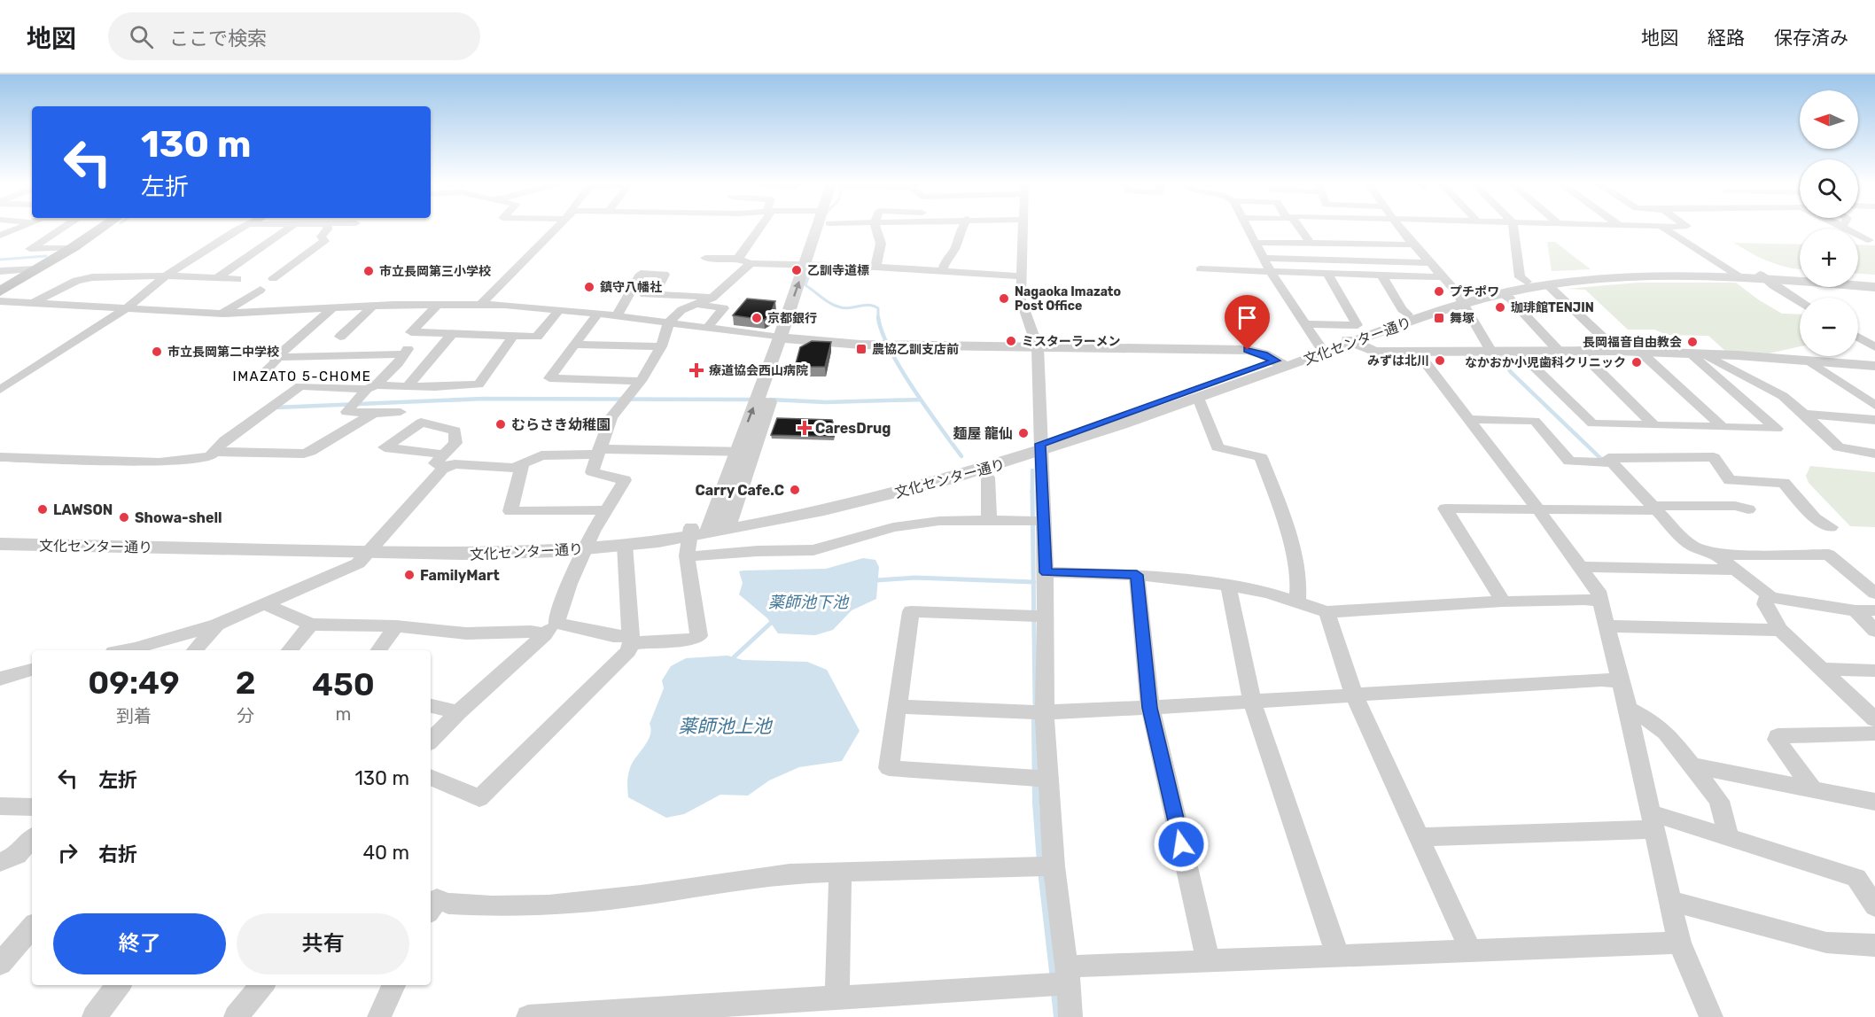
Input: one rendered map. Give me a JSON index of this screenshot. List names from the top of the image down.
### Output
{
  "streets": {
    "street": ["文化センター通り"]
  },
  "districts": ["IMAZATO 5-CHOME"],
  "water": ["薬師池下池", "薬師池上池"],
  "places": {
    "other": [
      "乙訓寺道標",
      "市立長岡第三小学校",
      "鎮守八幡社",
      "プチポワ",
      "Nagaoka Imazato Post Office",
      "珈琲館TENJIN",
      "京都銀行",
      "ミスターラーメン",
      "長岡福音自由教会",
      "市立長岡第二中学校",
      "みずは北川",
      "なかおか小児歯科クリニック",
      "むらさき幼稚園",
      "麺屋 龍仙",
      "Carry Cafe.C",
      "LAWSON",
      "Showa-shell",
      "FamilyMart"
    ],
    "transit": ["舞塚", "農協乙訓支店前"],
    "health": ["療道協会西山病院", "CaresDrug"]
  },
  "north": "left",
  "page": {
    "header": "地図",
    "search": "ここで検索",
    "nav": ["地図", "経路", "保存済み"],
    "map_buttons": ["+", "−"],
    "turn": ["130 m", "左折"],
    "eta": [
      "09:49",
      "到着",
      "2",
      "分",
      "450",
      "m"
    ],
    "list": [
      {
        "name": "左折",
        "value": "130 m"
      },
      {
        "name": "右折",
        "value": "40 m"
      }
    ],
    "buttons": ["終了", "共有"]
  }
}
